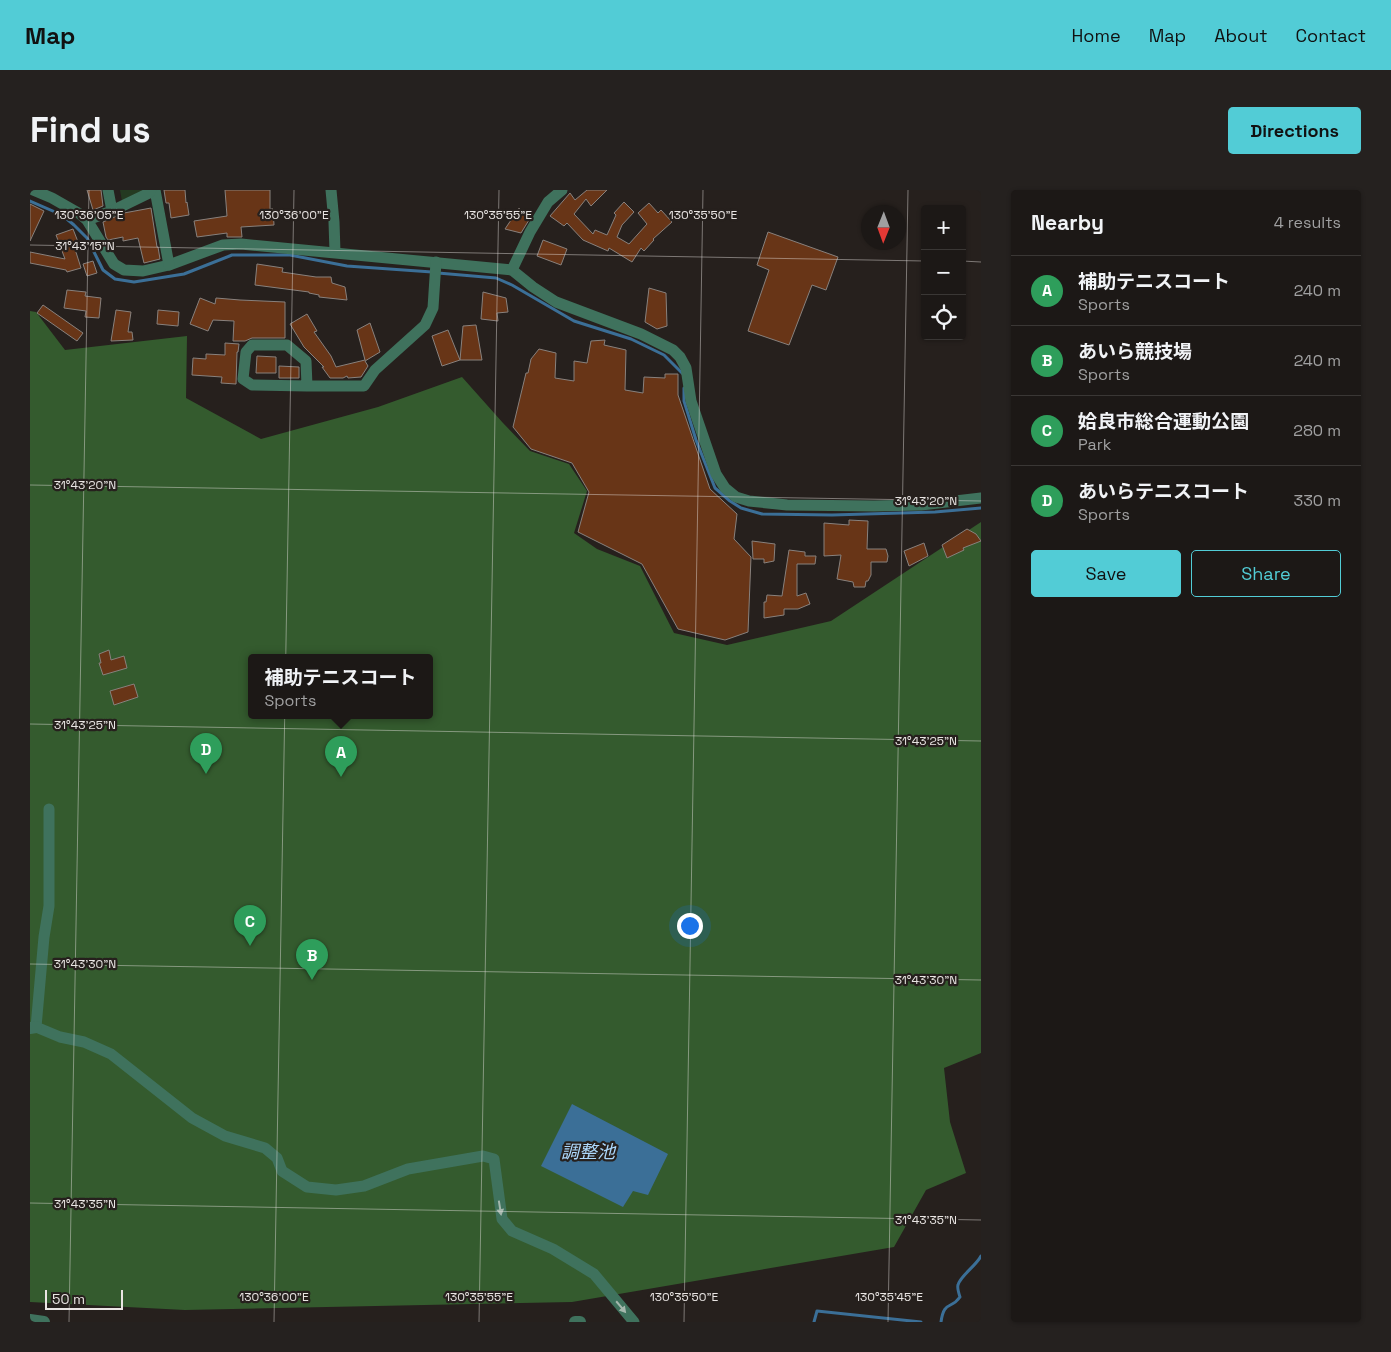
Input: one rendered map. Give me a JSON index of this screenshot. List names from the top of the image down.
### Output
{
  "water": ["調整池"],
  "scale_bar": "50 m",
  "north": "bottom",
  "page": {
    "header": "Map",
    "nav": [
      "Home",
      "Map",
      "About",
      "Contact"
    ],
    "buttons": [
      "Directions",
      ["Save", "Share"]
    ],
    "title": "Find us",
    "heading": ["Nearby", "4 results"],
    "map_buttons": ["+", "−"],
    "list": [
      {
        "mark": "A",
        "name": "補助テニスコート",
        "note": "Sports",
        "value": "240 m"
      },
      {
        "mark": "B",
        "name": "あいら競技場",
        "note": "Sports",
        "value": "240 m"
      },
      {
        "mark": "C",
        "name": "姶良市総合運動公園",
        "note": "Park",
        "value": "280 m"
      },
      {
        "mark": "D",
        "name": "あいらテニスコート",
        "note": "Sports",
        "value": "330 m"
      }
    ],
    "popup": ["補助テニスコート", "Sports"],
    "pins": [
      "D",
      "A",
      "C",
      "B"
    ],
    "scale": "50 m"
  },
  "coordinates": [
    "130°36'05\"E",
    "130°36'00\"E",
    "130°35'55\"E",
    "130°35'50\"E",
    "31°43'15\"N",
    "31°43'20\"N",
    "31°43'25\"N",
    "31°43'30\"N",
    "31°43'35\"N",
    "130°35'45\"E"
  ]
}
